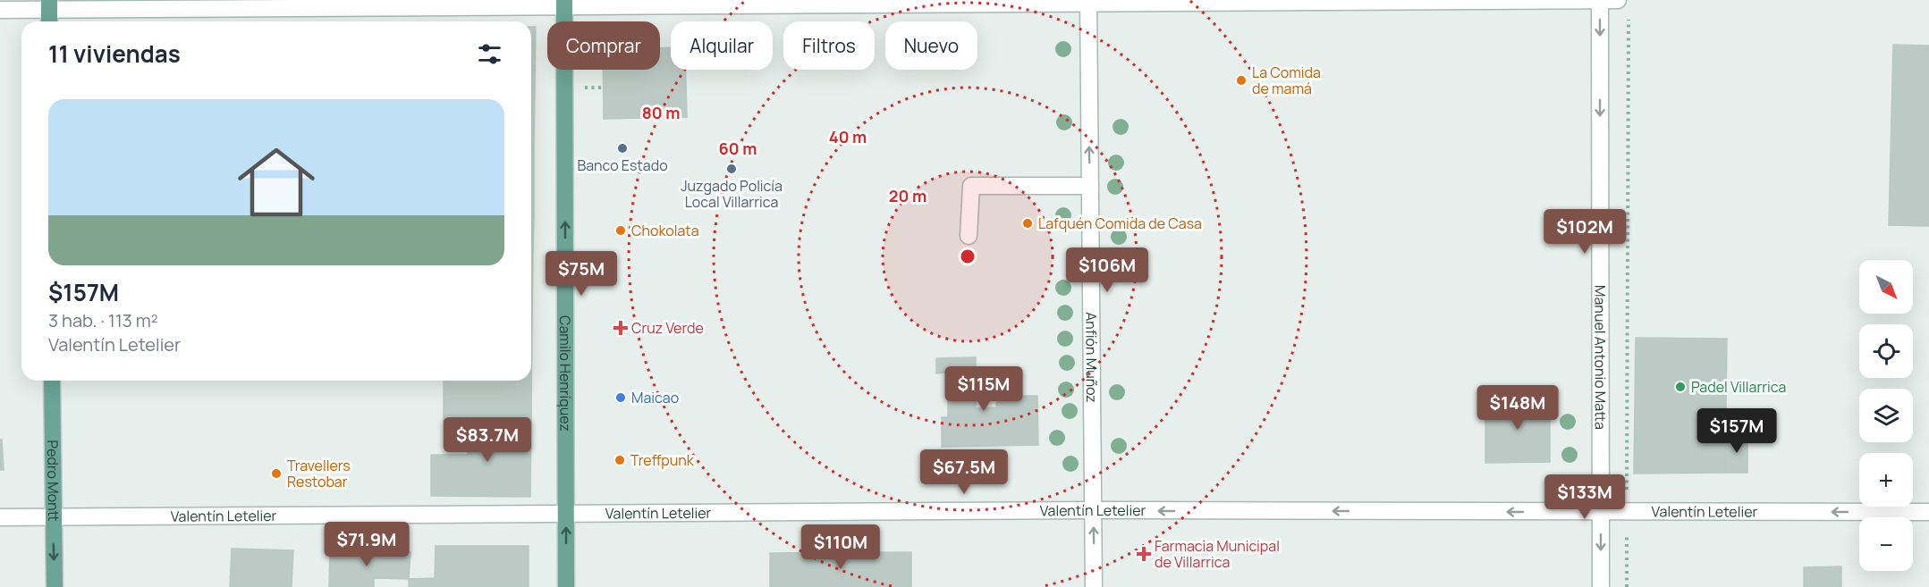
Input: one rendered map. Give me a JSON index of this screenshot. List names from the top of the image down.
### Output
{
  "streets": {
    "main road": ["Camilo Henríquez", "Pedro Montt"],
    "street": ["Anfión Muñoz", "Manuel Antonio Matta", "Valentín Letelier"]
  },
  "crossings": [
    ["Anfión Muñoz", "Valentín Letelier"],
    ["Manuel Antonio Matta", "Valentín Letelier"],
    ["Camilo Henríquez", "Valentín Letelier"],
    ["Pedro Montt", "Valentín Letelier"]
  ],
  "one_way": [
    "Anfión Muñoz",
    "Manuel Antonio Matta",
    "Camilo Henríquez",
    "Valentín Letelier"
  ],
  "places": {
    "other": [
      "La Comida de mamá",
      "Banco Estado",
      "Juzgado Policía Local Villarrica",
      "Lafquén Comida de Casa",
      "Chokolata",
      "Padel Villarrica",
      "Maicao",
      "Treffpunk",
      "Travellers Restobar"
    ],
    "health": ["Cruz Verde", "Farmacia Municipal de Villarrica"]
  },
  "north": "bottom right",
  "page": {
    "chip": [
      "Comprar",
      "Alquilar",
      "Filtros",
      "Nuevo"
    ],
    "heading": "11 viviendas",
    "list": [
      {
        "name": "$157M",
        "note": "3 hab. · 113 m² · Valentín Letelier"
      }
    ],
    "price": [
      "$102M",
      "$106M",
      "$75M",
      "$115M",
      "$148M",
      "$157M",
      "$83.7M",
      "$67.5M",
      "$133M",
      "$71.9M",
      "$110M"
    ],
    "map_buttons": ["+", "−"]
  },
  "rings": [
    "80 m",
    "40 m",
    "60 m",
    "20 m"
  ]
}
